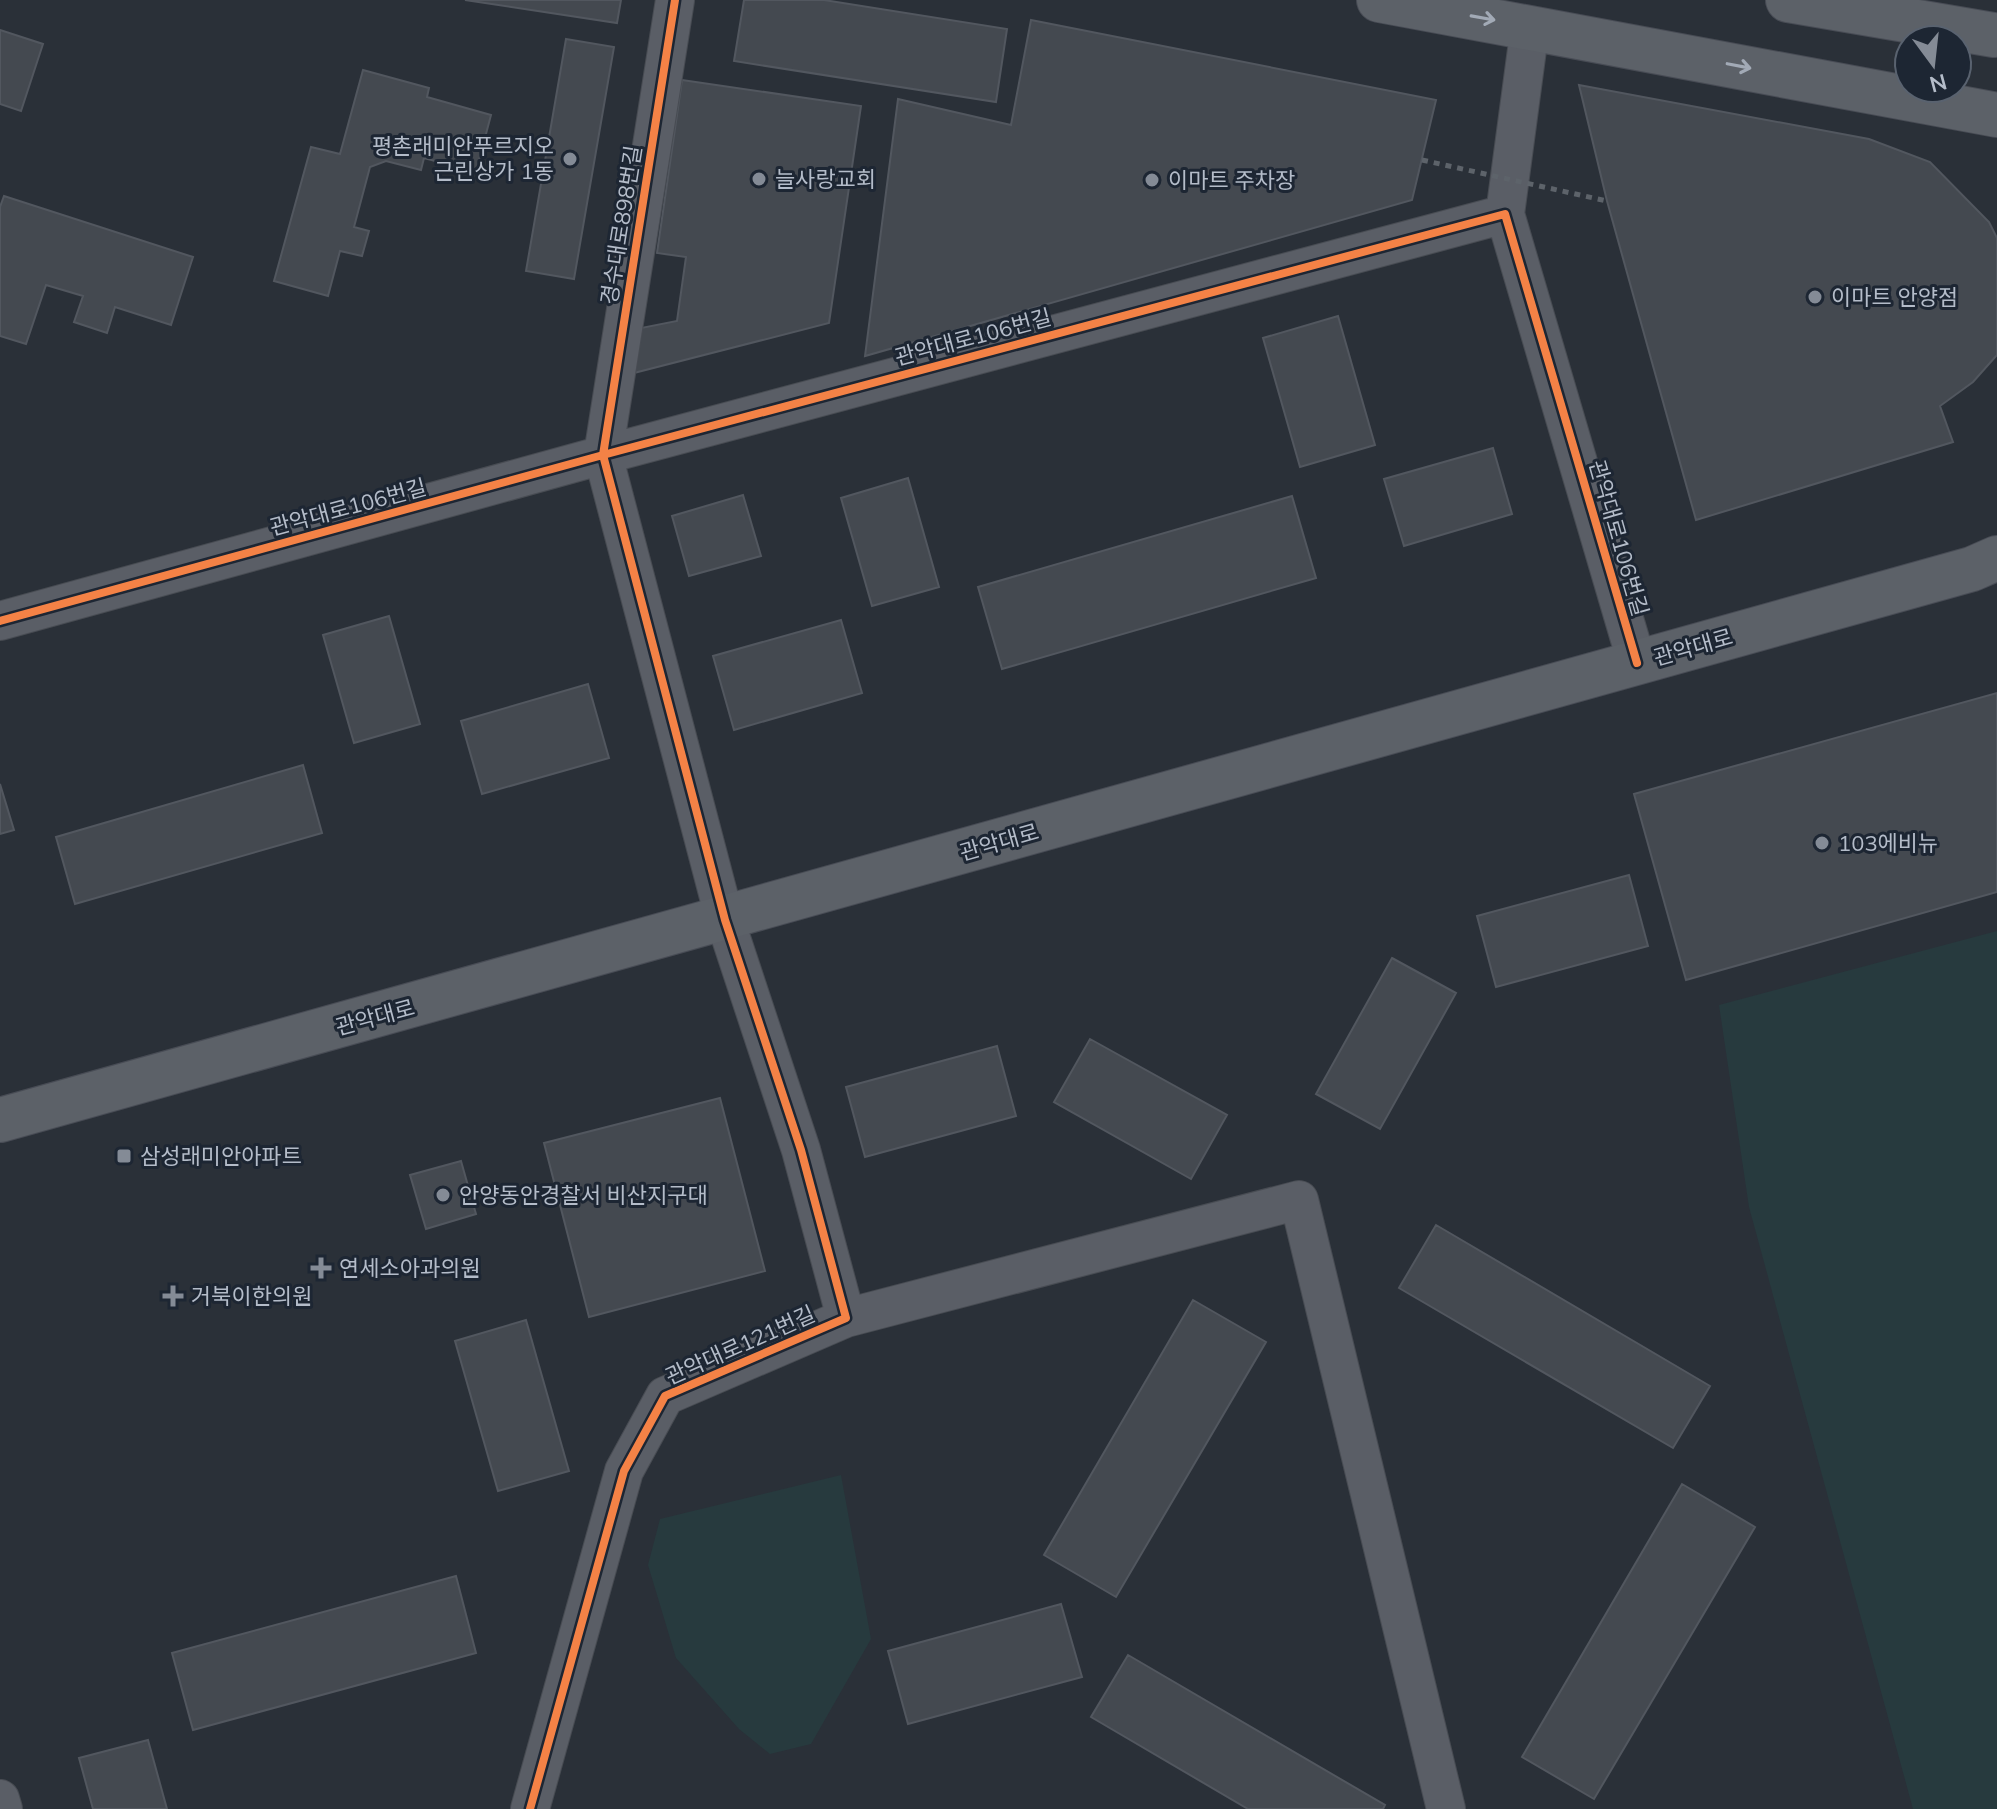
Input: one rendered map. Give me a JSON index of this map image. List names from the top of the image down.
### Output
{
  "streets": {
    "main road": ["관악대로"],
    "street": ["경수대로898번길", "관악대로106번길", "관악대로121번길"]
  },
  "crossings": [
    ["경수대로898번길", "관악대로106번길"],
    ["경수대로898번길", "관악대로121번길"],
    ["관악대로106번길", "관악대로"],
    ["관악대로106번길", "관악대로121번길"],
    ["관악대로", "관악대로121번길"]
  ],
  "places": {
    "other": [
      "평촌래미안푸르지오 근린상가 1동",
      "늘사랑교회",
      "이마트 주차장",
      "이마트 안양점",
      "103에비뉴",
      "안양동안경찰서 비산지구대"
    ],
    "transit": ["삼성래미안아파트"],
    "health": ["연세소아과의원", "거북이한의원"]
  },
  "north": "bottom"
}
